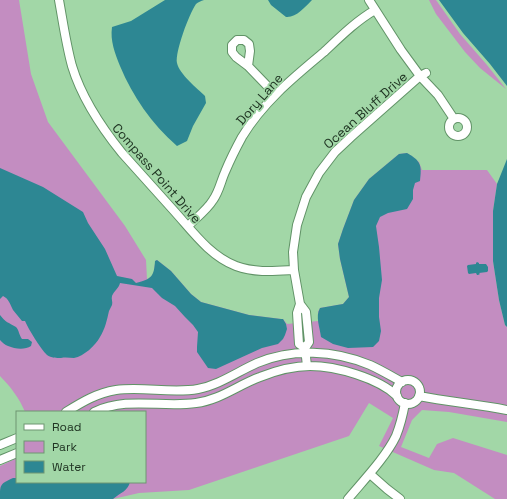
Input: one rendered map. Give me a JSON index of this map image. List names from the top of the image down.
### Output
{
  "streets": {
    "street": ["Dory Lane", "Ocean Bluff Drive", "Compass Point Drive"]
  },
  "crossings": [
    ["Dory Lane", "Compass Point Drive"],
    ["Ocean Bluff Drive", "Compass Point Drive"]
  ],
  "legend": ["Road", "Park", "Water"]
}
